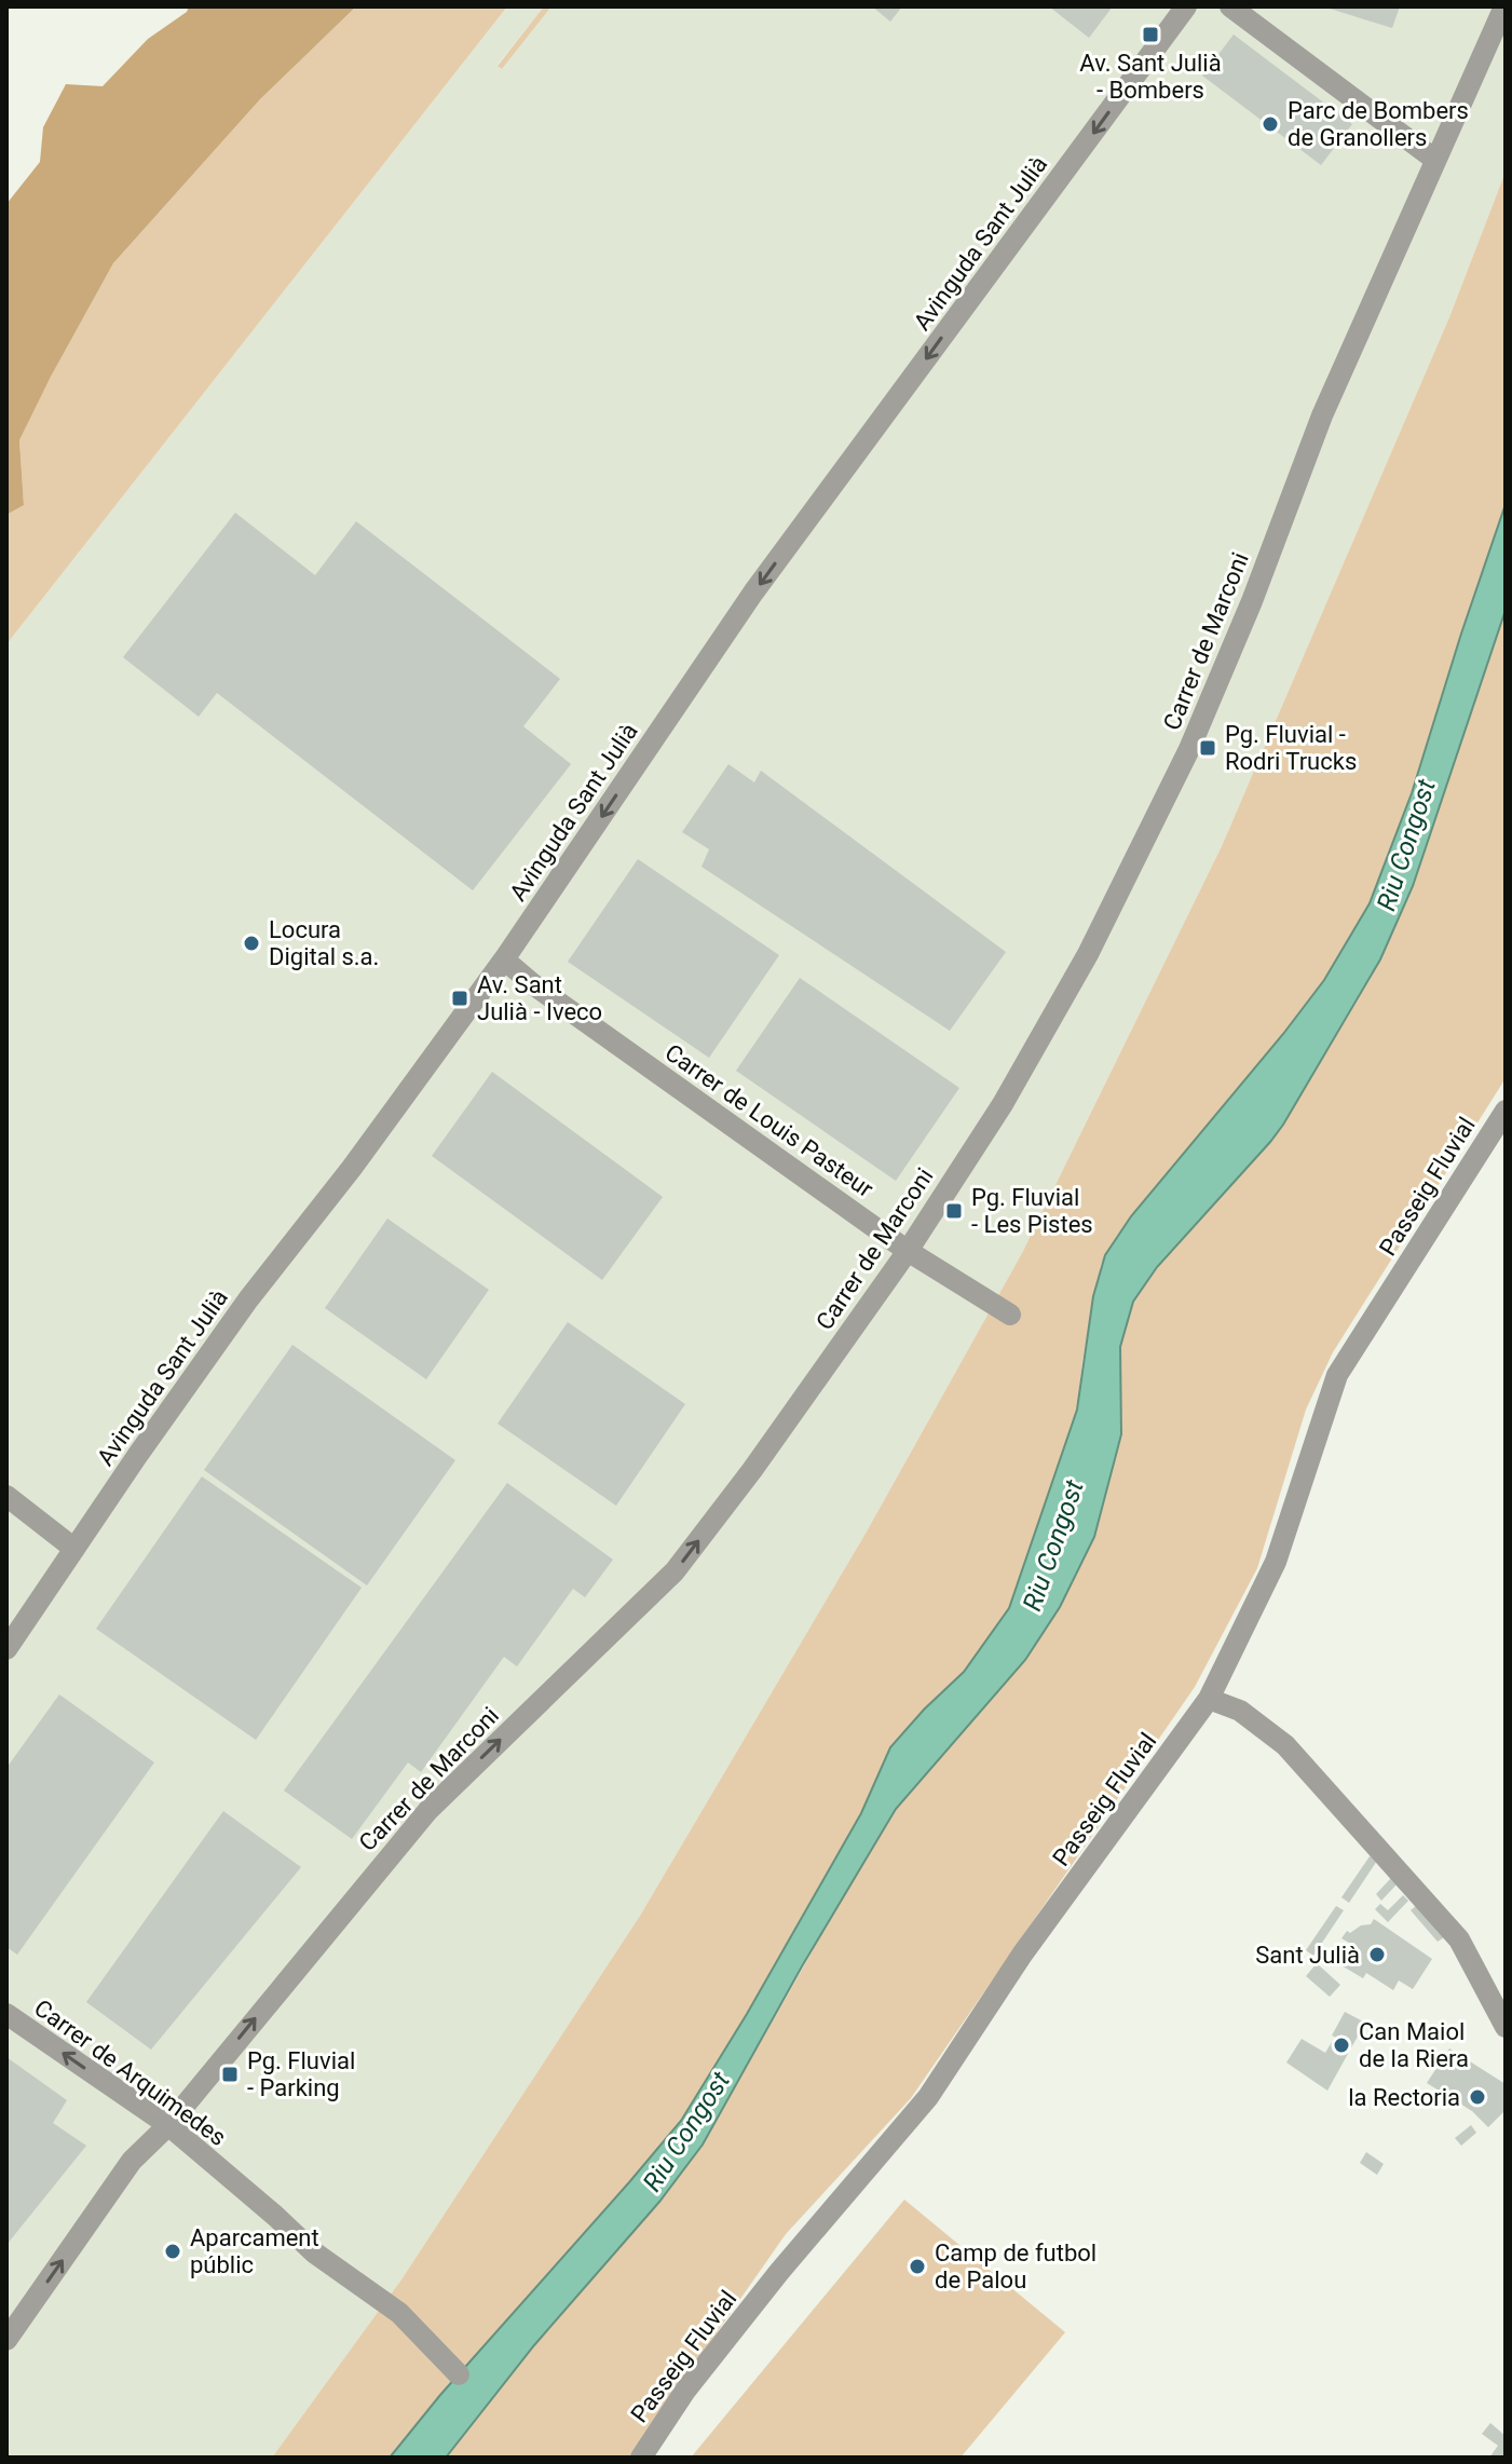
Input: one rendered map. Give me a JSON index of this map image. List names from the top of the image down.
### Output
{
  "streets": {
    "street": [
      "Avinguda Sant Julià",
      "Carrer de Marconi",
      "Carrer de Louis Pasteur",
      "Passeig Fluvial",
      "Carrer de Arquimedes"
    ]
  },
  "crossings": [
    ["Avinguda Sant Julià", "Carrer de Louis Pasteur"],
    ["Carrer de Marconi", "Carrer de Louis Pasteur"],
    ["Carrer de Marconi", "Carrer de Arquimedes"]
  ],
  "one_way": ["Avinguda Sant Julià", "Carrer de Marconi"],
  "water": ["Riu Congost"],
  "places": {
    "transit": [
      "Av. Sant Julià - Bombers",
      "Pg. Fluvial - Rodri Trucks",
      "Av. Sant Julià - Iveco",
      "Pg. Fluvial - Les Pistes",
      "Pg. Fluvial - Parking"
    ],
    "other": [
      "Parc de Bombers de Granollers",
      "Locura Digital s.a.",
      "Sant Julià",
      "Can Maiol de la Riera",
      "la Rectoria",
      "Aparcament públic",
      "Camp de futbol de Palou"
    ]
  }
}
